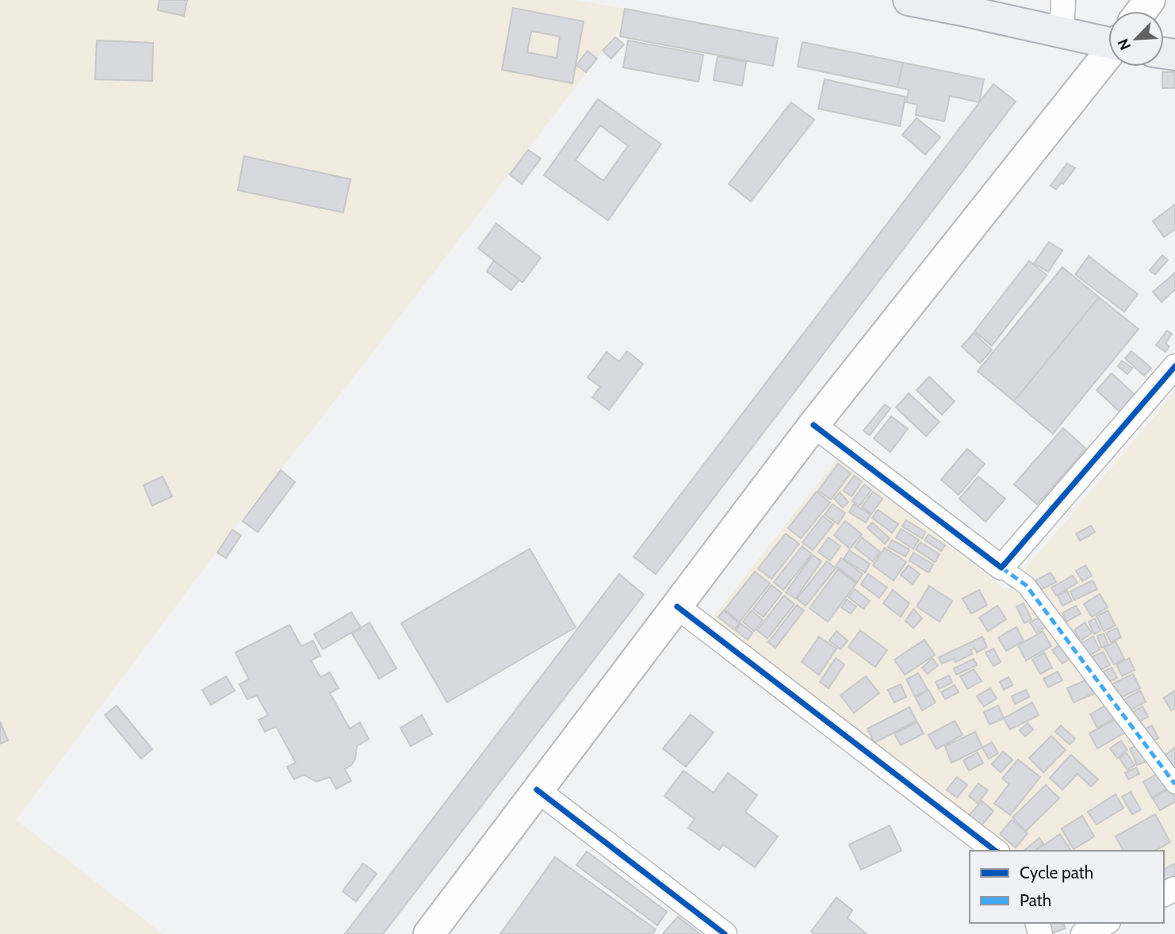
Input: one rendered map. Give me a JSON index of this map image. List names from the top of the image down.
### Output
{
  "legend": ["Cycle path", "Path"],
  "north": "bottom left"
}
